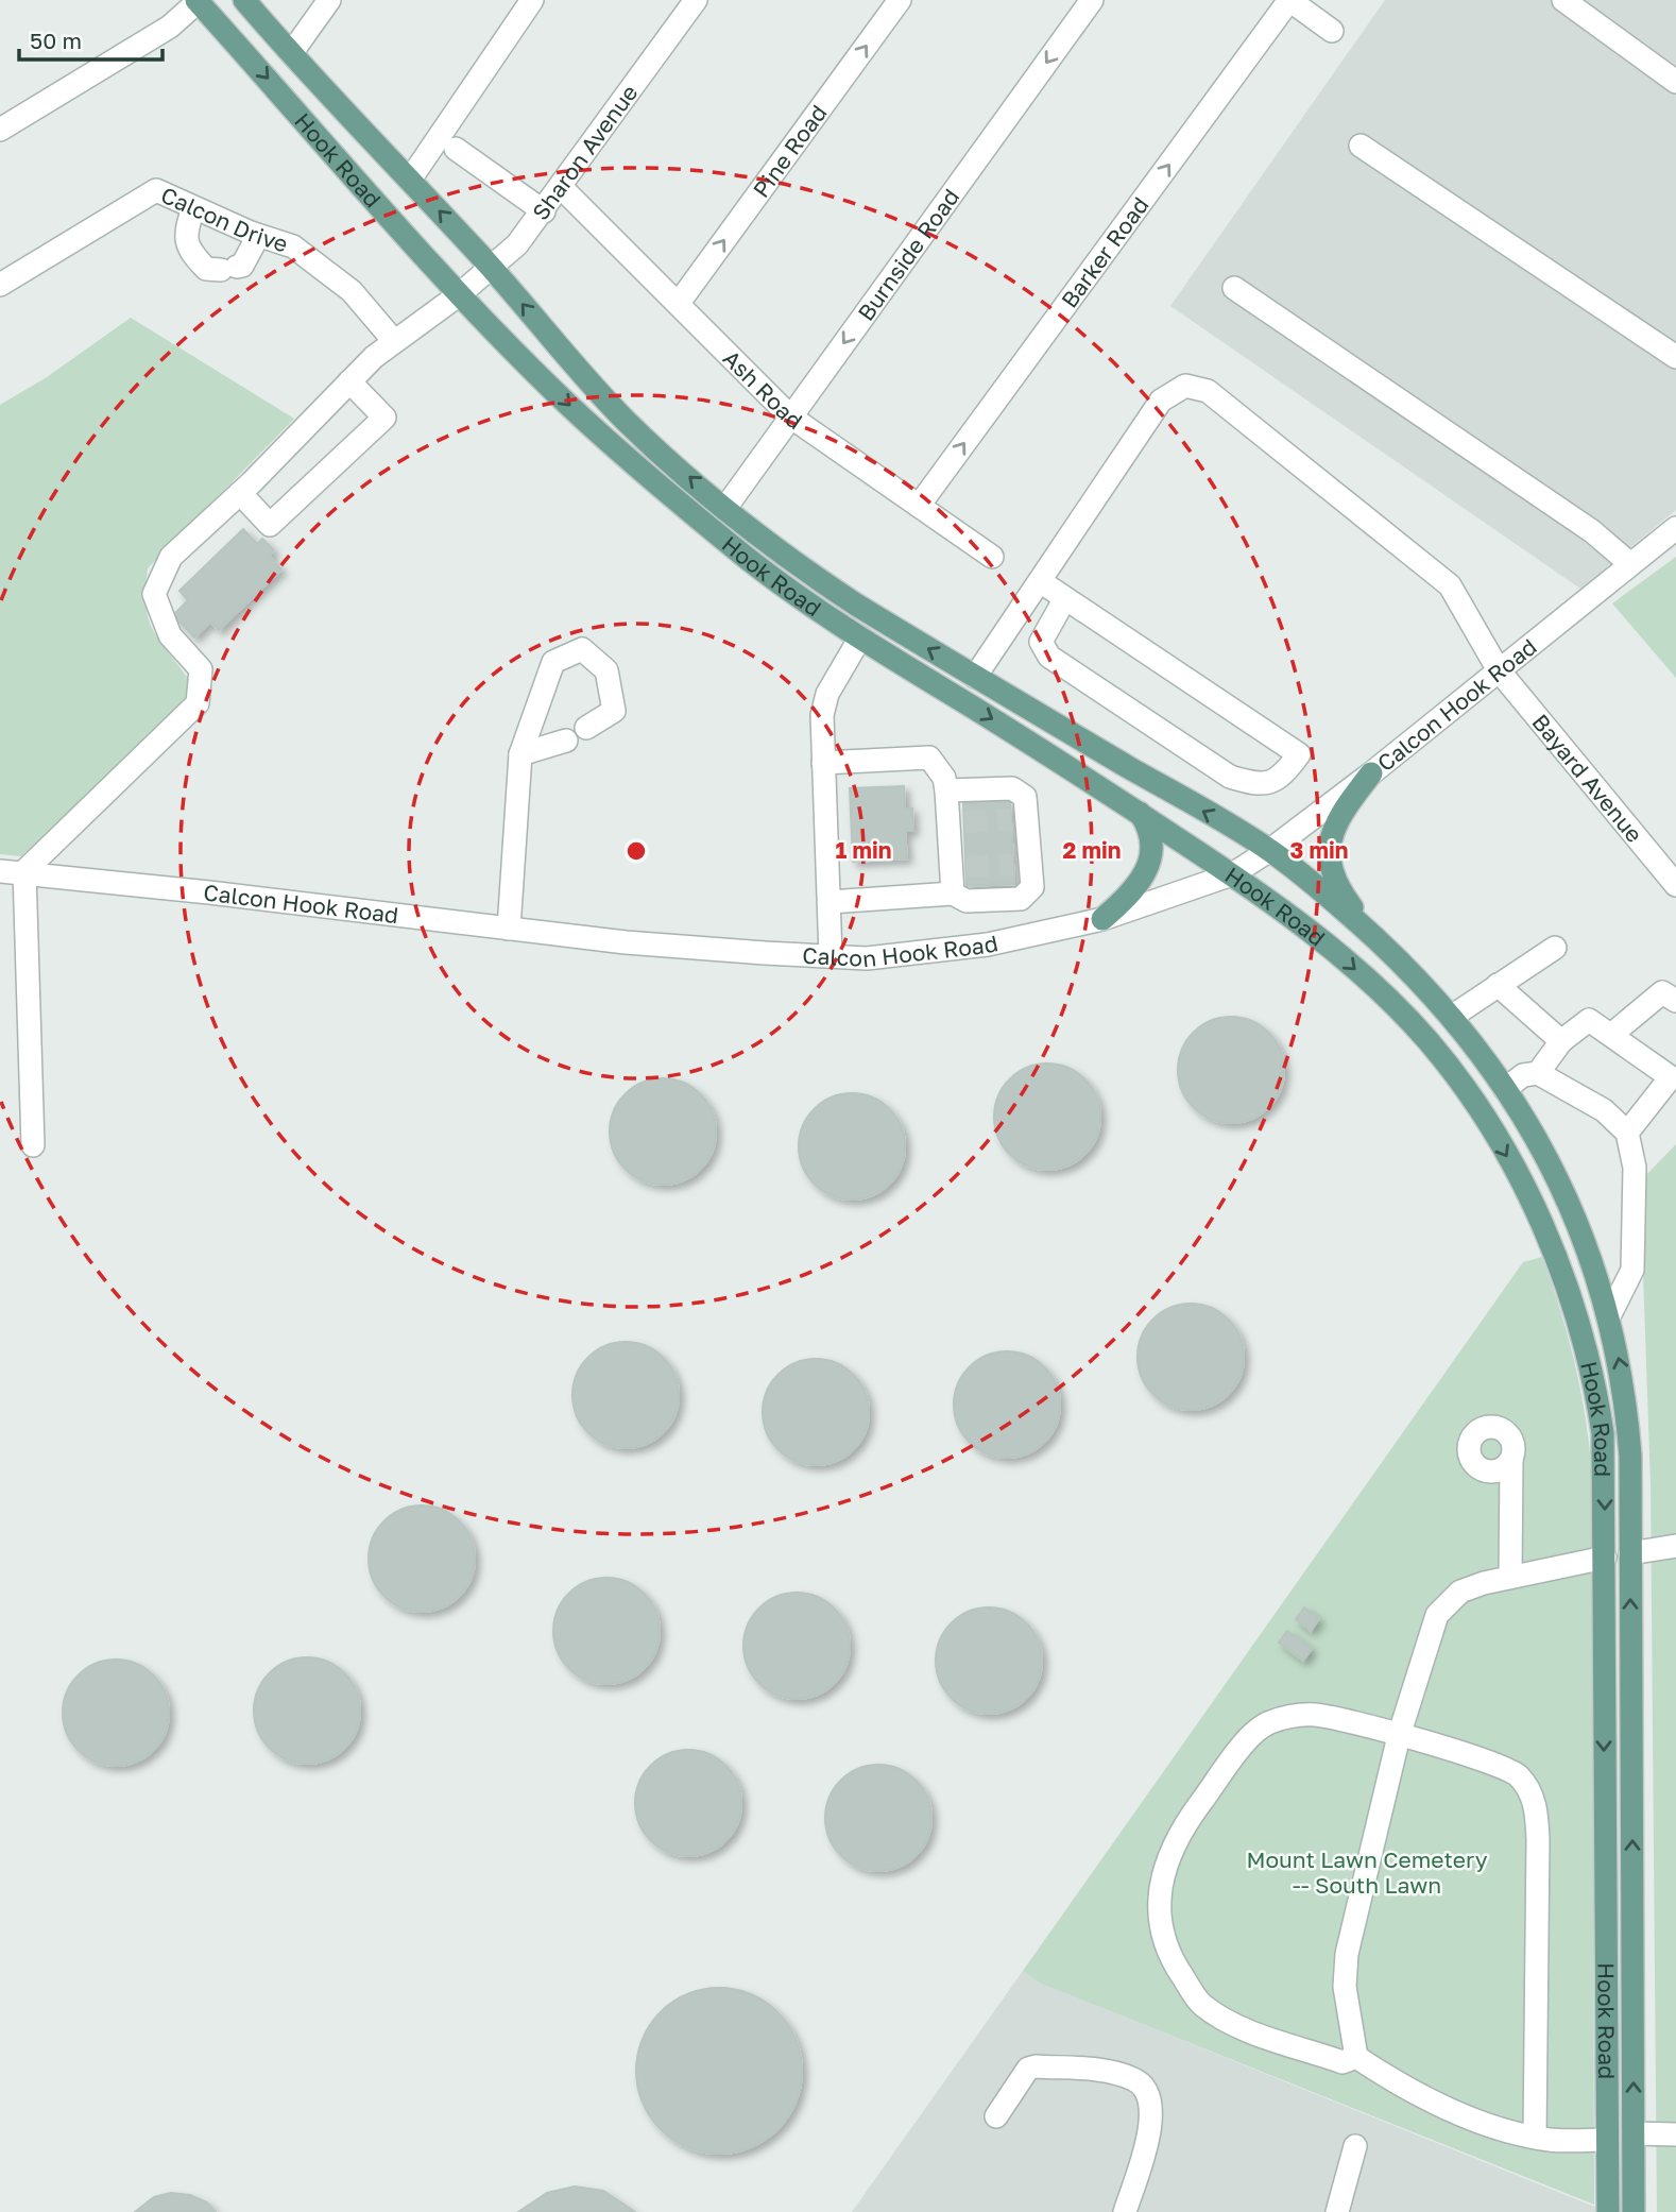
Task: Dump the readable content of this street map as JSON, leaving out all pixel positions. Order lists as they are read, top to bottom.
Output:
{
  "streets": {
    "main road": ["Hook Road"],
    "street": [
      "Pine Road",
      "Sharon Avenue",
      "Calcon Drive",
      "Barker Road",
      "Burnside Road",
      "Ash Road",
      "Calcon Hook Road",
      "Bayard Avenue"
    ]
  },
  "crossings": [
    ["Pine Road", "Ash Road"],
    ["Sharon Avenue", "Hook Road"],
    ["Sharon Avenue", "Calcon Drive"],
    ["Sharon Avenue", "Ash Road"],
    ["Sharon Avenue", "Calcon Hook Road"],
    ["Hook Road", "Burnside Road"],
    ["Hook Road", "Calcon Hook Road"],
    ["Hook Road", "Bayard Avenue"],
    ["Barker Road", "Ash Road"],
    ["Burnside Road", "Ash Road"],
    ["Calcon Hook Road", "Bayard Avenue"]
  ],
  "one_way": ["Pine Road", "Barker Road", "Burnside Road"],
  "parks": ["Mount Lawn Cemetery -- South Lawn"],
  "scale_bar": "50 m",
  "rings": ["1 min", "2 min", "3 min"]
}
